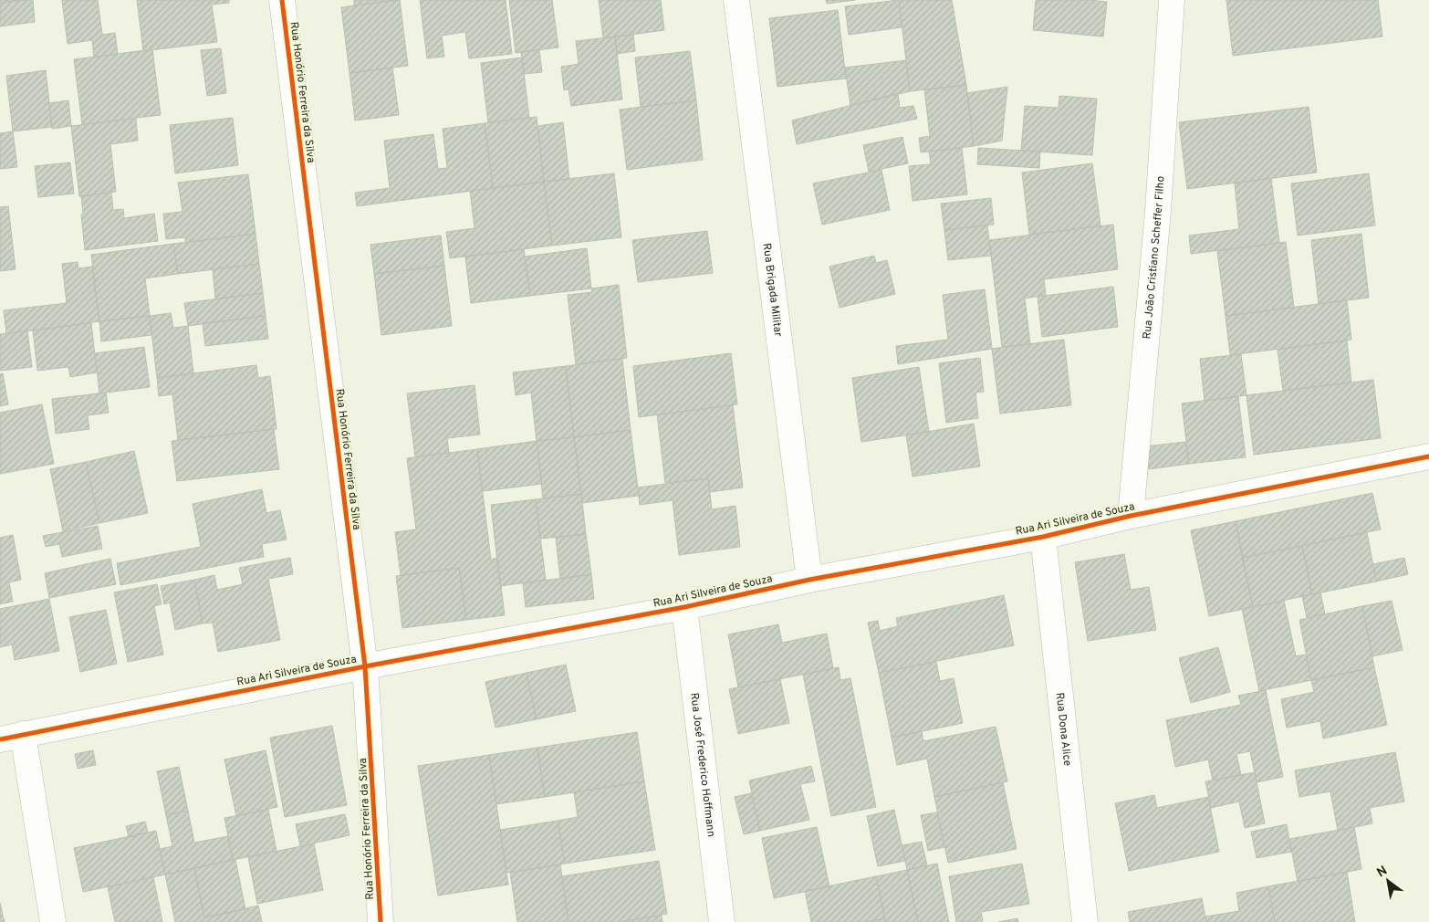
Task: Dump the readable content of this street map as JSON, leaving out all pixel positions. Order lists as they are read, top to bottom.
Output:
{
  "streets": {
    "street": [
      "Rua Honório Ferreira da Silva",
      "Rua João Cristiano Scheffer Filho",
      "Rua Brigada Militar",
      "Rua Ari Silveira de Souza",
      "Rua Dona Alice",
      "Rua José Frederico Hoffmann"
    ]
  },
  "crossings": [
    ["Rua Honório Ferreira da Silva", "Rua Ari Silveira de Souza"],
    ["Rua João Cristiano Scheffer Filho", "Rua Ari Silveira de Souza"],
    ["Rua Brigada Militar", "Rua Ari Silveira de Souza"],
    ["Rua Ari Silveira de Souza", "Rua Dona Alice"],
    ["Rua Ari Silveira de Souza", "Rua José Frederico Hoffmann"]
  ],
  "north": "top left"
}
